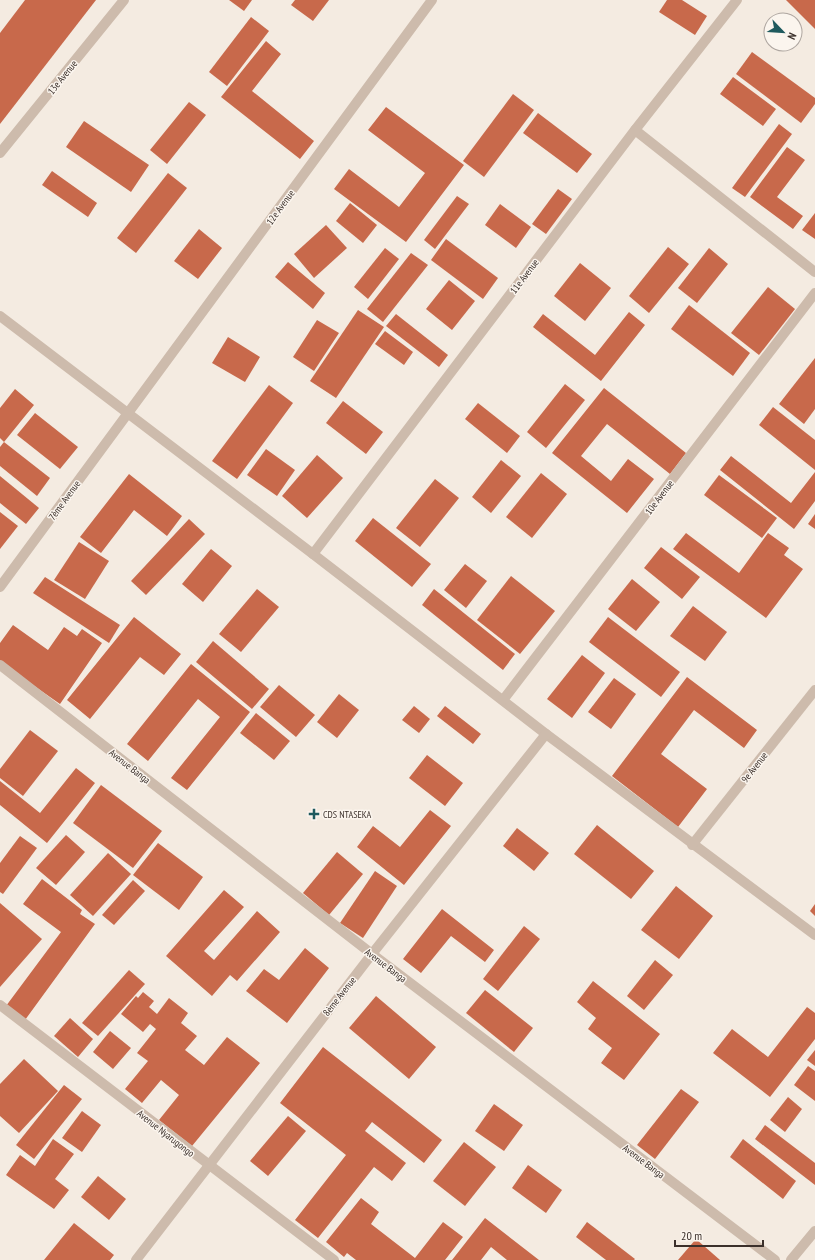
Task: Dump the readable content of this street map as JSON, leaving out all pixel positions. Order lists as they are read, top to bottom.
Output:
{
  "streets": {
    "street": [
      "13e Avenue",
      "12e Avenue",
      "11e Avenue",
      "10e Avenue",
      "7ème Avenue",
      "Avenue Banga",
      "9e Avenue",
      "8ème Avenue",
      "Avenue Nyarugongo"
    ]
  },
  "crossings": [
    ["12e Avenue", "7ème Avenue"],
    ["Avenue Banga", "8ème Avenue"],
    ["8ème Avenue", "Avenue Nyarugongo"]
  ],
  "places": {
    "health": ["CDS NTASEKA"]
  },
  "scale_bar": "20 m",
  "north": "bottom right"
}
